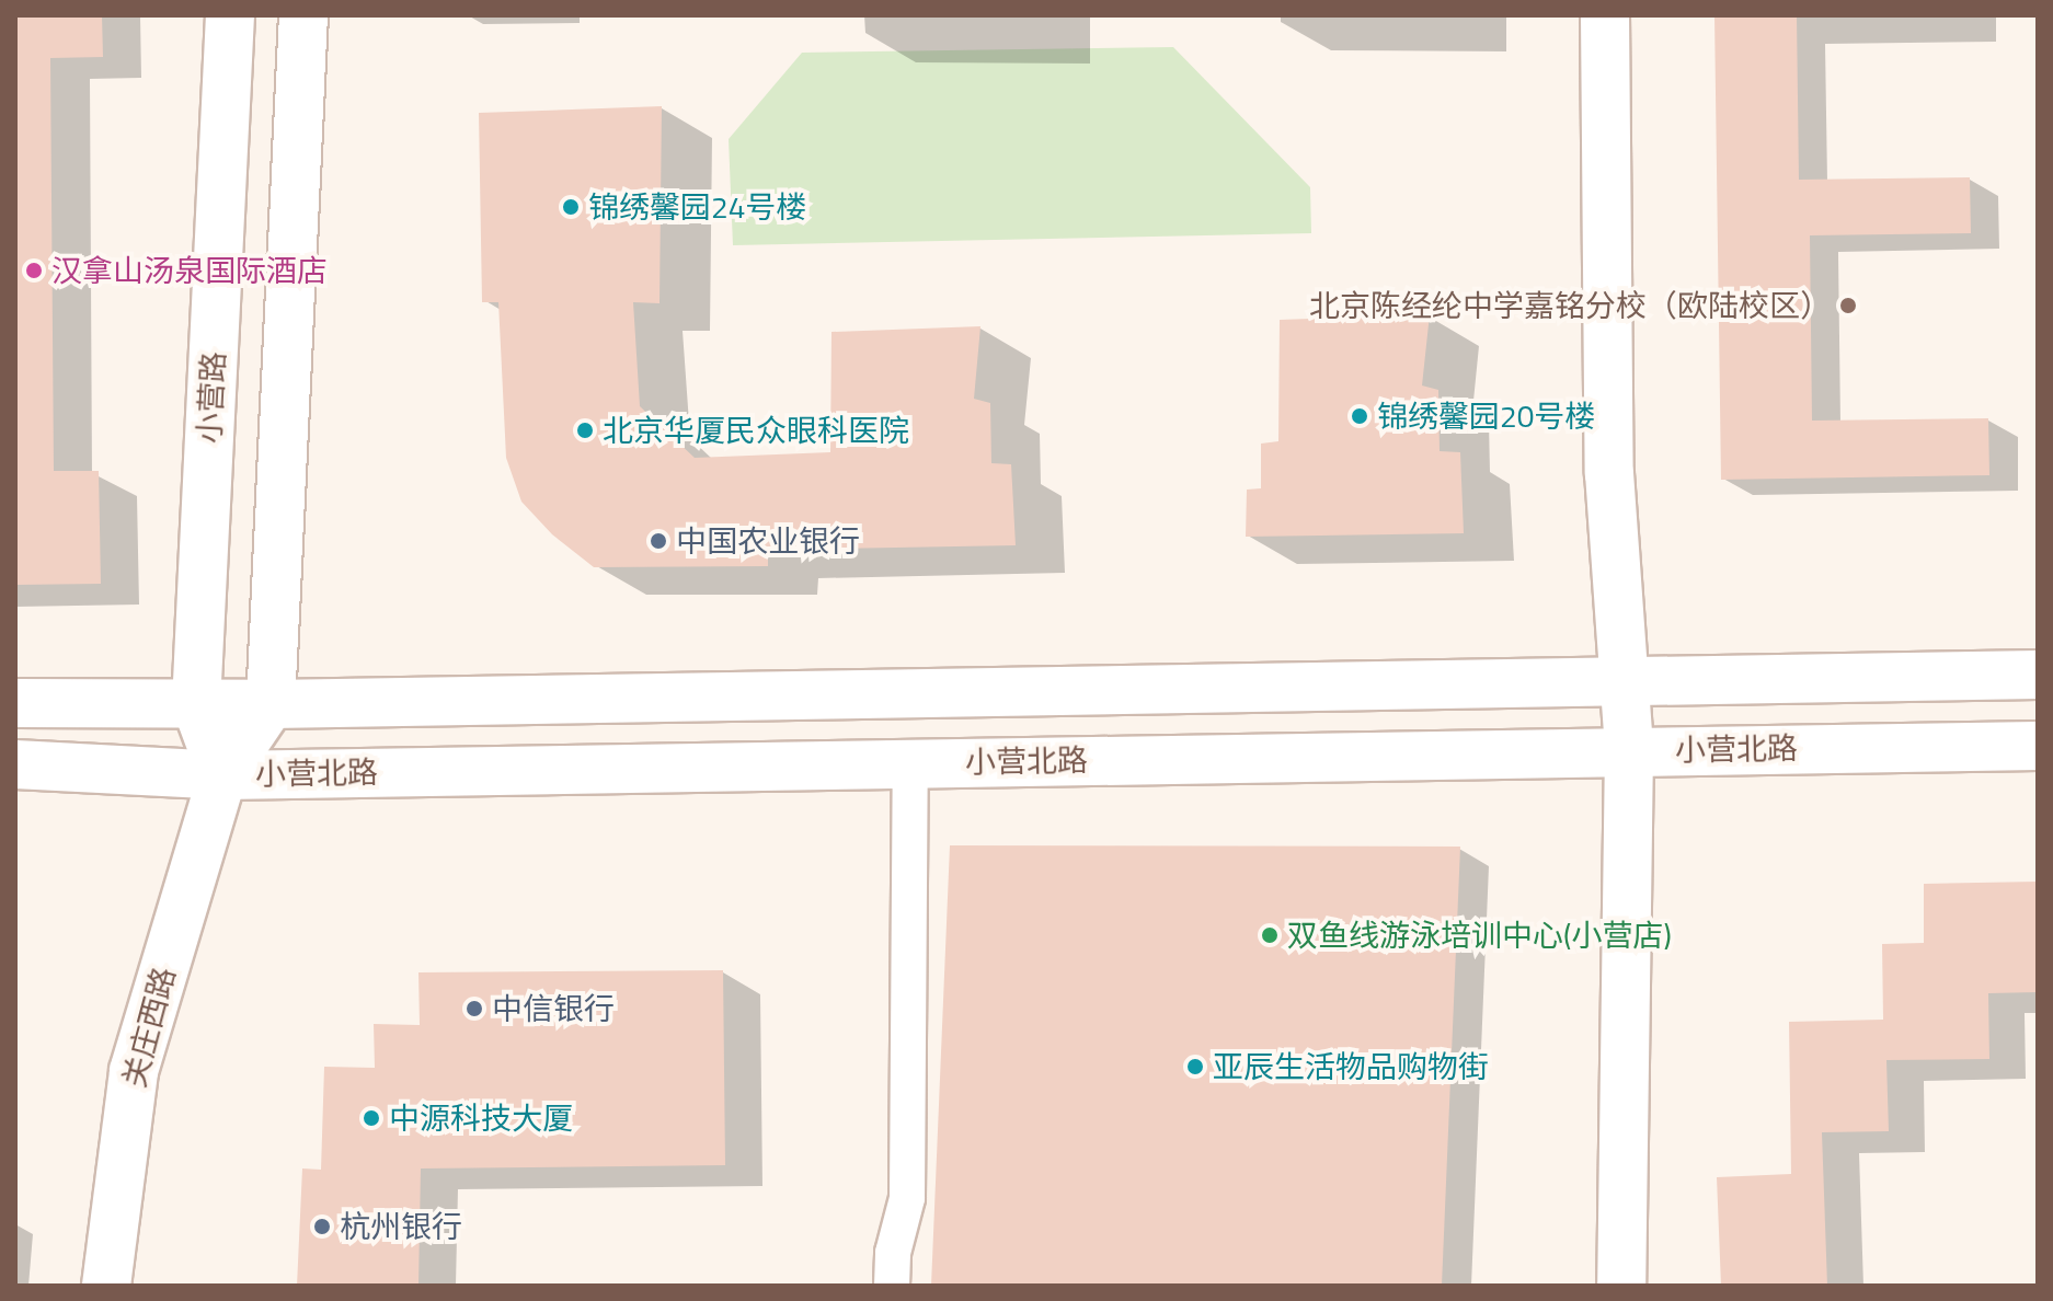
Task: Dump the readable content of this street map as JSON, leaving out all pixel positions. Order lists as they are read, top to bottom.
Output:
{
  "streets": {
    "street": ["小营路", "小营北路", "关庄西路"]
  },
  "crossings": [
    ["小营路", "小营北路"],
    ["小营路", "关庄西路"],
    ["小营北路", "关庄西路"]
  ],
  "places": [
    "锦绣馨园24号楼",
    "汉拿山汤泉国际酒店",
    "北京陈经纶中学嘉铭分校（欧陆校区）",
    "锦绣馨园20号楼",
    "北京华厦民众眼科医院",
    "中国农业银行",
    "双鱼线游泳培训中心(小营店)",
    "中信银行",
    "亚辰生活物品购物街",
    "中源科技大厦",
    "杭州银行"
  ]
}
